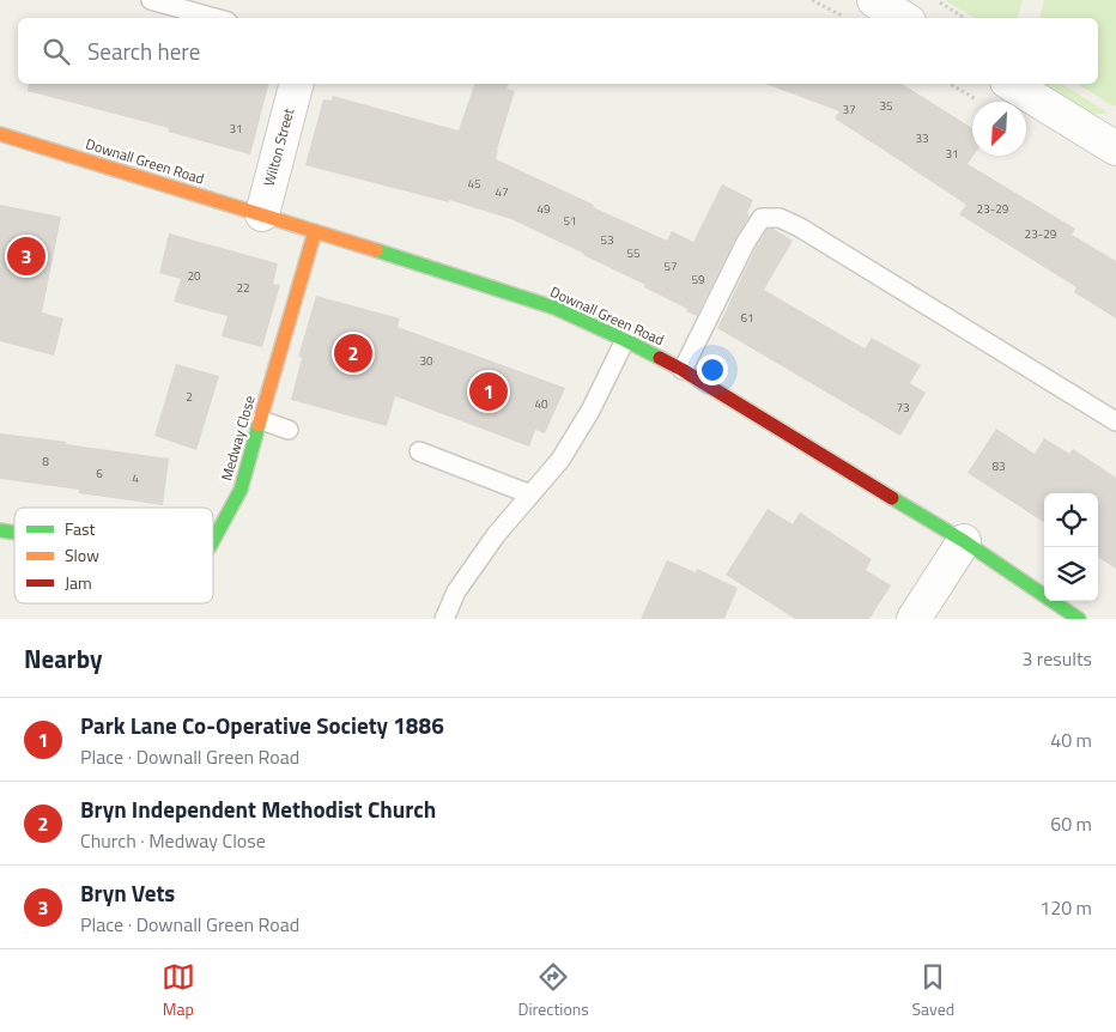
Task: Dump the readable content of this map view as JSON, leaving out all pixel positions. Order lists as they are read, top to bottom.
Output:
{
  "streets": {
    "main road": ["Downall Green Road", "Medway Close"],
    "street": ["Wilton Street"]
  },
  "crossings": [
    ["Wilton Street", "Downall Green Road"],
    ["Downall Green Road", "Medway Close"]
  ],
  "house_numbers": [
    "35",
    "37",
    "31",
    "33",
    "31",
    "45",
    "47",
    "49",
    "23-29",
    "51",
    "23-29",
    "53",
    "55",
    "57",
    "20",
    "59",
    "22",
    "61",
    "30",
    "2",
    "40",
    "73",
    "8",
    "83",
    "6",
    "4"
  ],
  "legend": ["Fast", "Slow", "Jam"],
  "north": "bottom left",
  "page": {
    "search": "Search here",
    "pins": ["3", "2", "1"],
    "heading": ["Nearby", "3 results"],
    "list": [
      {
        "mark": "1",
        "name": "Park Lane Co-Operative Society 1886",
        "note": "Place · Downall Green Road",
        "value": "40 m"
      },
      {
        "mark": "2",
        "name": "Bryn Independent Methodist Church",
        "note": "Church · Medway Close",
        "value": "60 m"
      },
      {
        "mark": "3",
        "name": "Bryn Vets",
        "note": "Place · Downall Green Road",
        "value": "120 m"
      }
    ],
    "nav": ["Map", "Directions", "Saved"]
  }
}
